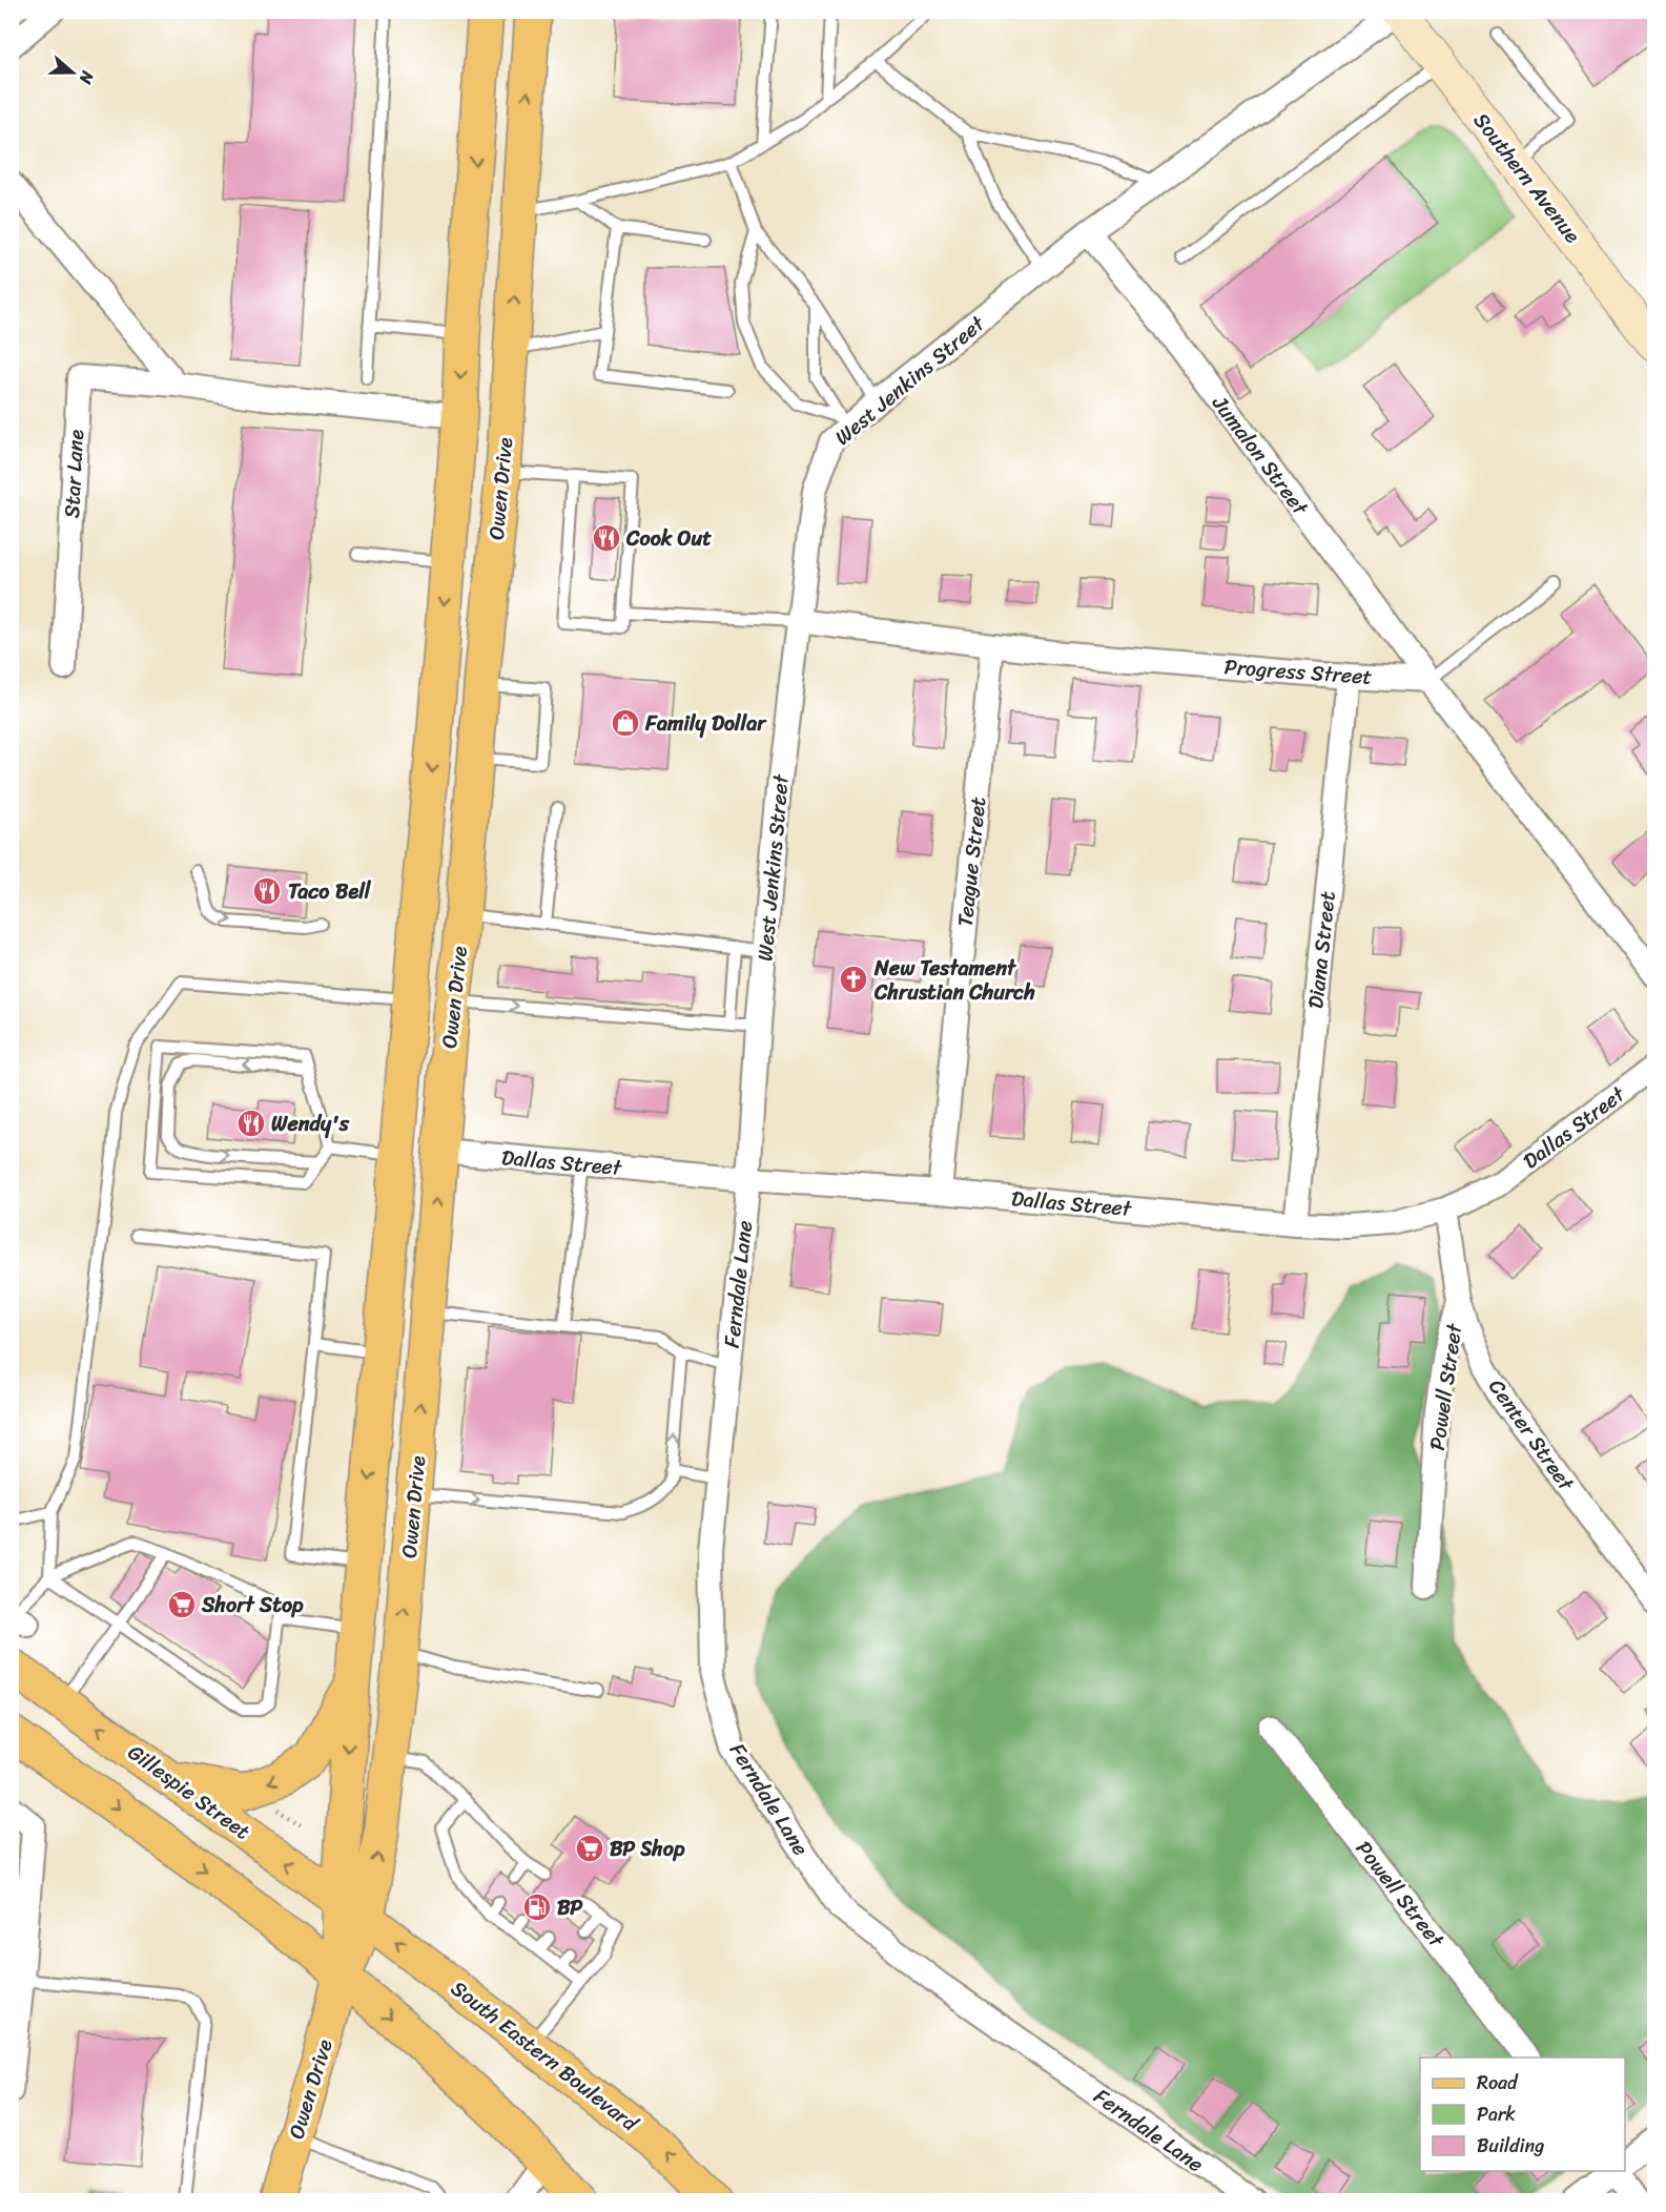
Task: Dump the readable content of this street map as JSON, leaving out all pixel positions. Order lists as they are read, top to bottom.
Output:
{
  "streets": {
    "main road": [
      "Southern Avenue",
      "Owen Drive",
      "Gillespie Street",
      "South Eastern Boulevard"
    ],
    "street": [
      "West Jenkins Street",
      "Jumalon Street",
      "Star Lane",
      "Progress Street",
      "Teague Street",
      "Diana Street",
      "Dallas Street",
      "Ferndale Lane",
      "Powell Street",
      "Center Street"
    ]
  },
  "crossings": [
    ["Southern Avenue", "West Jenkins Street"],
    ["West Jenkins Street", "Jumalon Street"],
    ["West Jenkins Street", "Progress Street"],
    ["West Jenkins Street", "Dallas Street"],
    ["West Jenkins Street", "Ferndale Lane"],
    ["Jumalon Street", "Progress Street"],
    ["Star Lane", "Owen Drive"],
    ["Owen Drive", "Dallas Street"],
    ["Owen Drive", "Gillespie Street"],
    ["Owen Drive", "South Eastern Boulevard"],
    ["Progress Street", "Teague Street"],
    ["Progress Street", "Diana Street"],
    ["Teague Street", "Dallas Street"],
    ["Diana Street", "Dallas Street"],
    ["Dallas Street", "Ferndale Lane"],
    ["Dallas Street", "Center Street"],
    ["Powell Street", "Center Street"],
    ["Gillespie Street", "South Eastern Boulevard"]
  ],
  "places": {
    "restaurant": ["Cook Out", "Taco Bell", "Wendy's"],
    "shop": ["Family Dollar"],
    "church": ["New Testament Chrustian Church"],
    "supermarket": ["Short Stop", "BP Shop"],
    "fuel station": ["BP"]
  },
  "legend": ["Road", "Park", "Building"],
  "north": "right"
}
